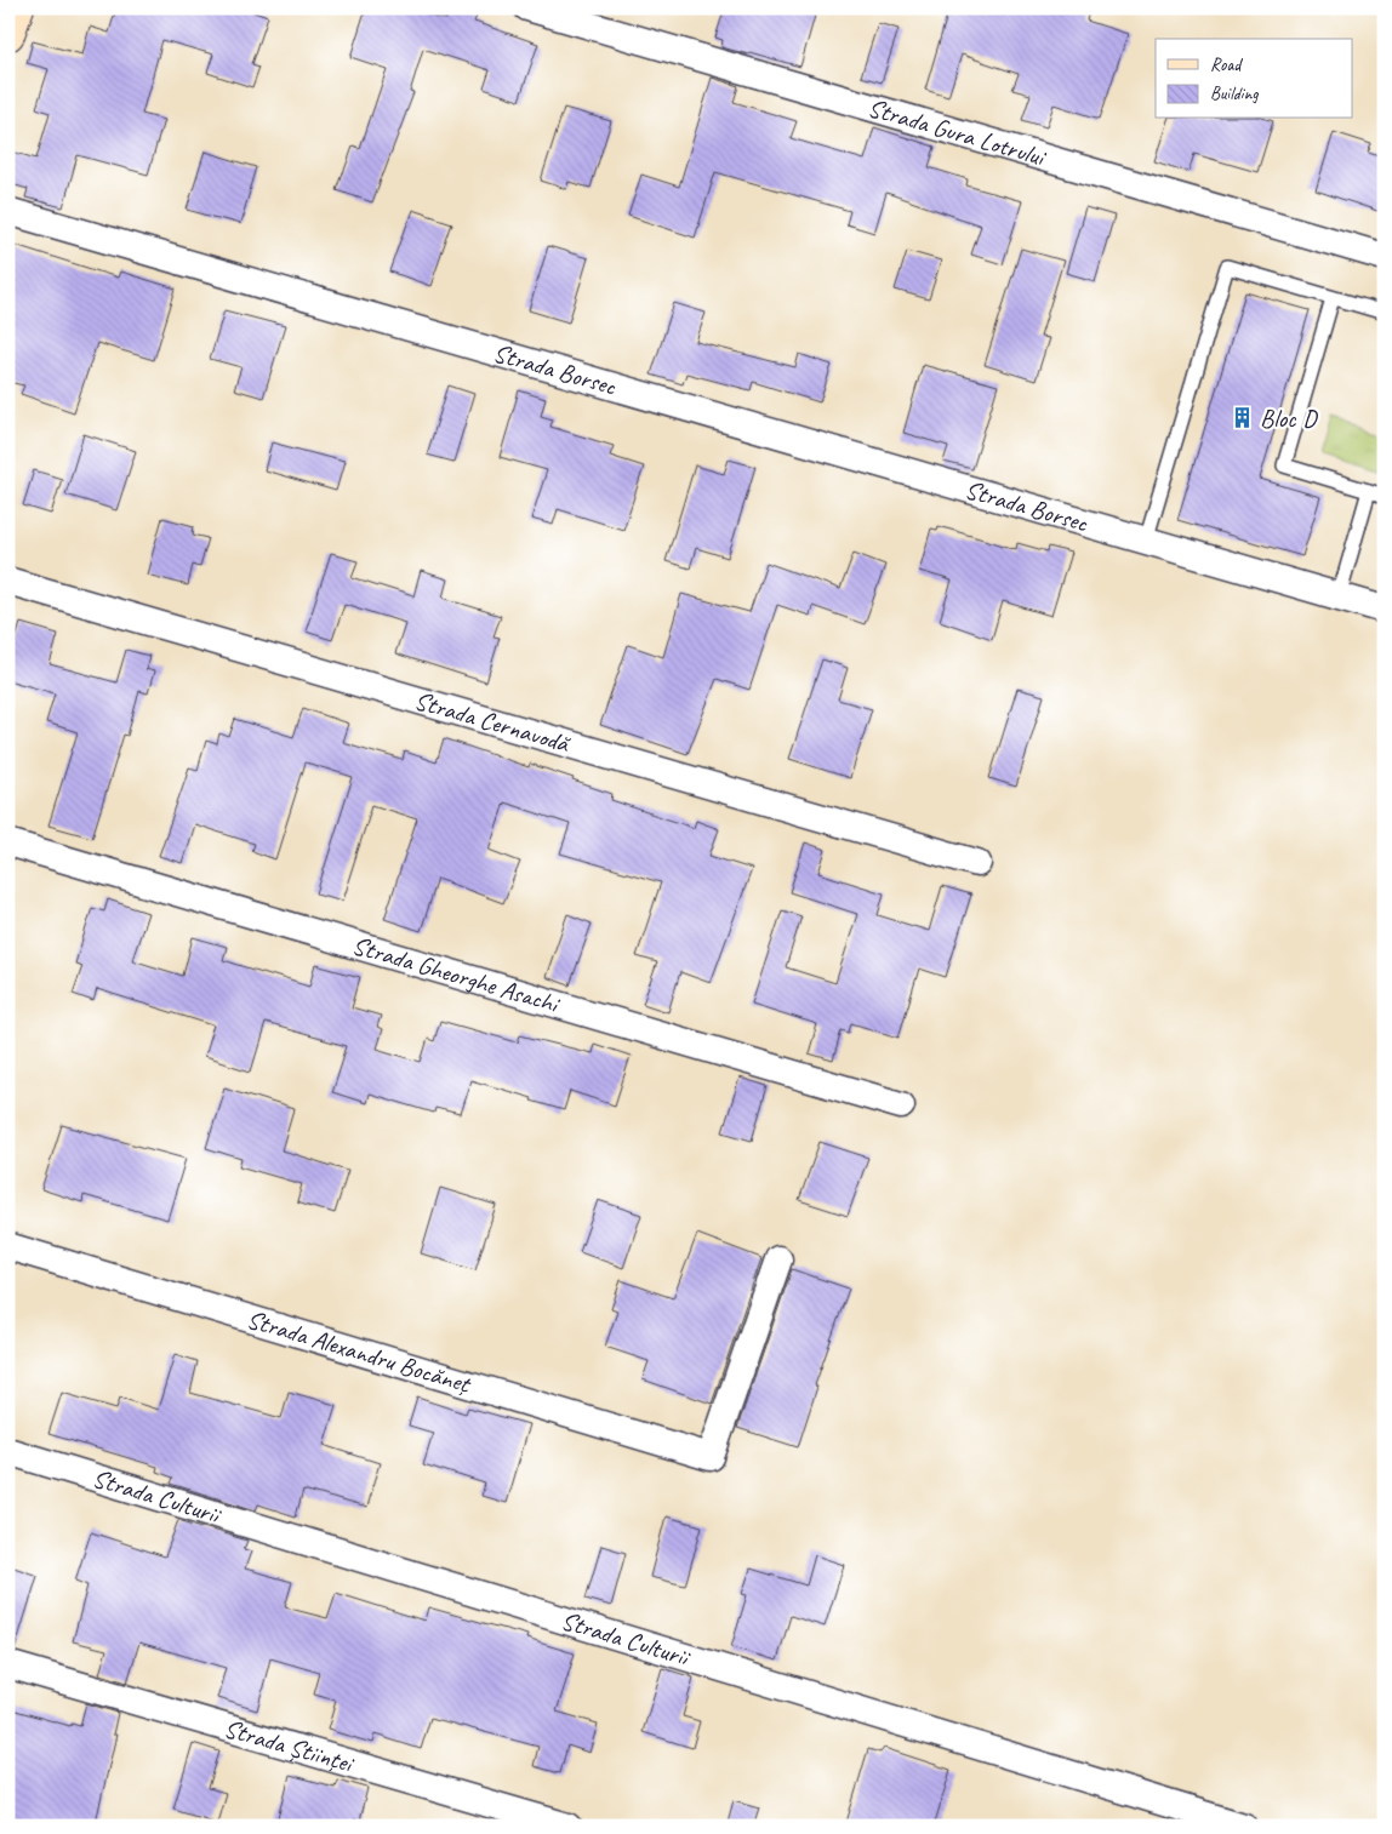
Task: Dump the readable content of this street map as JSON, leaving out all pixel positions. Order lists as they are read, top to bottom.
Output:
{
  "streets": {
    "street": [
      "Strada Gura Lotrului",
      "Strada Borsec",
      "Strada Cernavodă",
      "Strada Gheorghe Asachi",
      "Strada Alexandru Bocăneț",
      "Strada Culturii",
      "Strada Științei"
    ]
  },
  "places": {
    "building": ["Bloc D"]
  },
  "legend": ["Road", "Building"]
}
